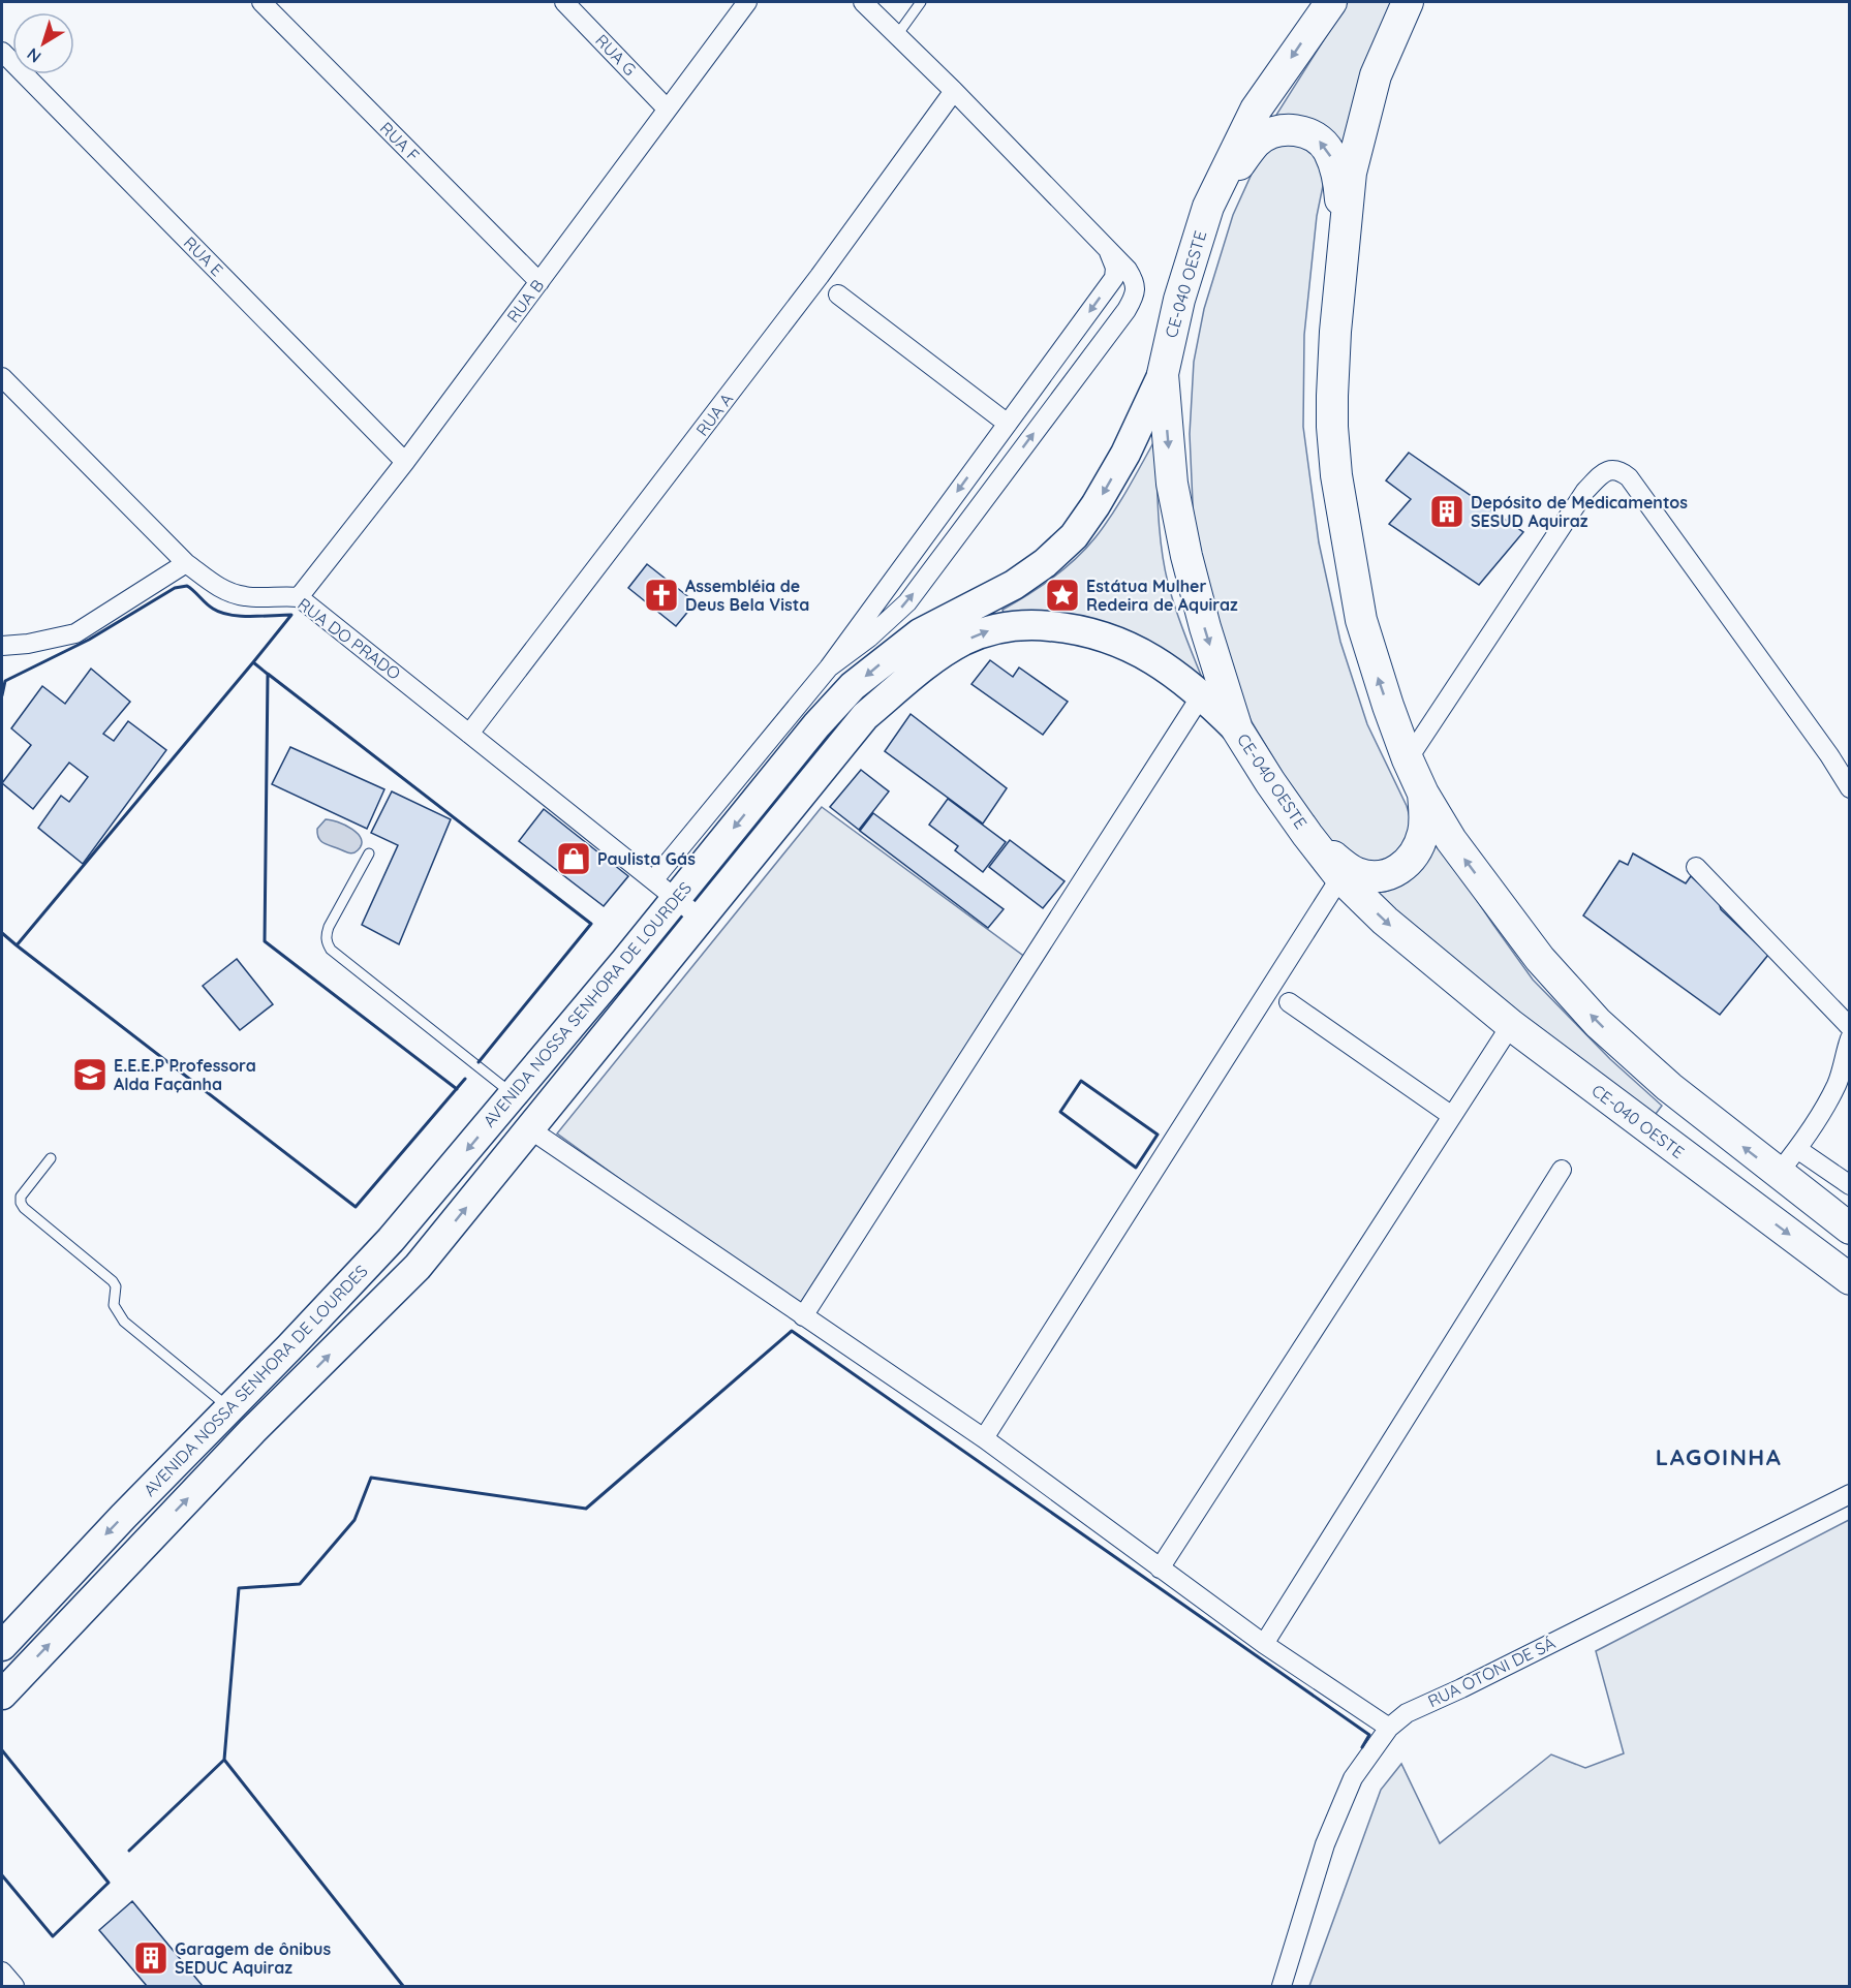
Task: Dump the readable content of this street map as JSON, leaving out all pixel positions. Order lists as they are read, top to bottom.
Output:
{
  "streets": {
    "highway": ["CE-040 OESTE"],
    "main road": ["AVENIDA NOSSA SENHORA DE LOURDES"],
    "street": [
      "RUA G",
      "RUA F",
      "RUA E",
      "RUA B",
      "RUA A",
      "RUA DO PRADO",
      "RUA OTONI DE SÁ"
    ]
  },
  "crossings": [
    ["RUA G", "RUA B"],
    ["RUA F", "RUA B"],
    ["RUA E", "RUA B"],
    ["CE-040 OESTE", "AVENIDA NOSSA SENHORA DE LOURDES"],
    ["RUA B", "RUA DO PRADO"],
    ["RUA A", "RUA DO PRADO"],
    ["RUA DO PRADO", "AVENIDA NOSSA SENHORA DE LOURDES"]
  ],
  "districts": ["LAGOINHA"],
  "places": {
    "building": ["Depósito de Medicamentos SESUD Aquiraz", "Garagem de ônibus SEDUC Aquiraz"],
    "church": ["Assembléia de Deus Bela Vista"],
    "place": ["Estátua Mulher Redeira de Aquiraz"],
    "shop": ["Paulista Gás"],
    "school or university": ["E.E.E.P Professora Alda Façanha"]
  },
  "north": "bottom left"
}
